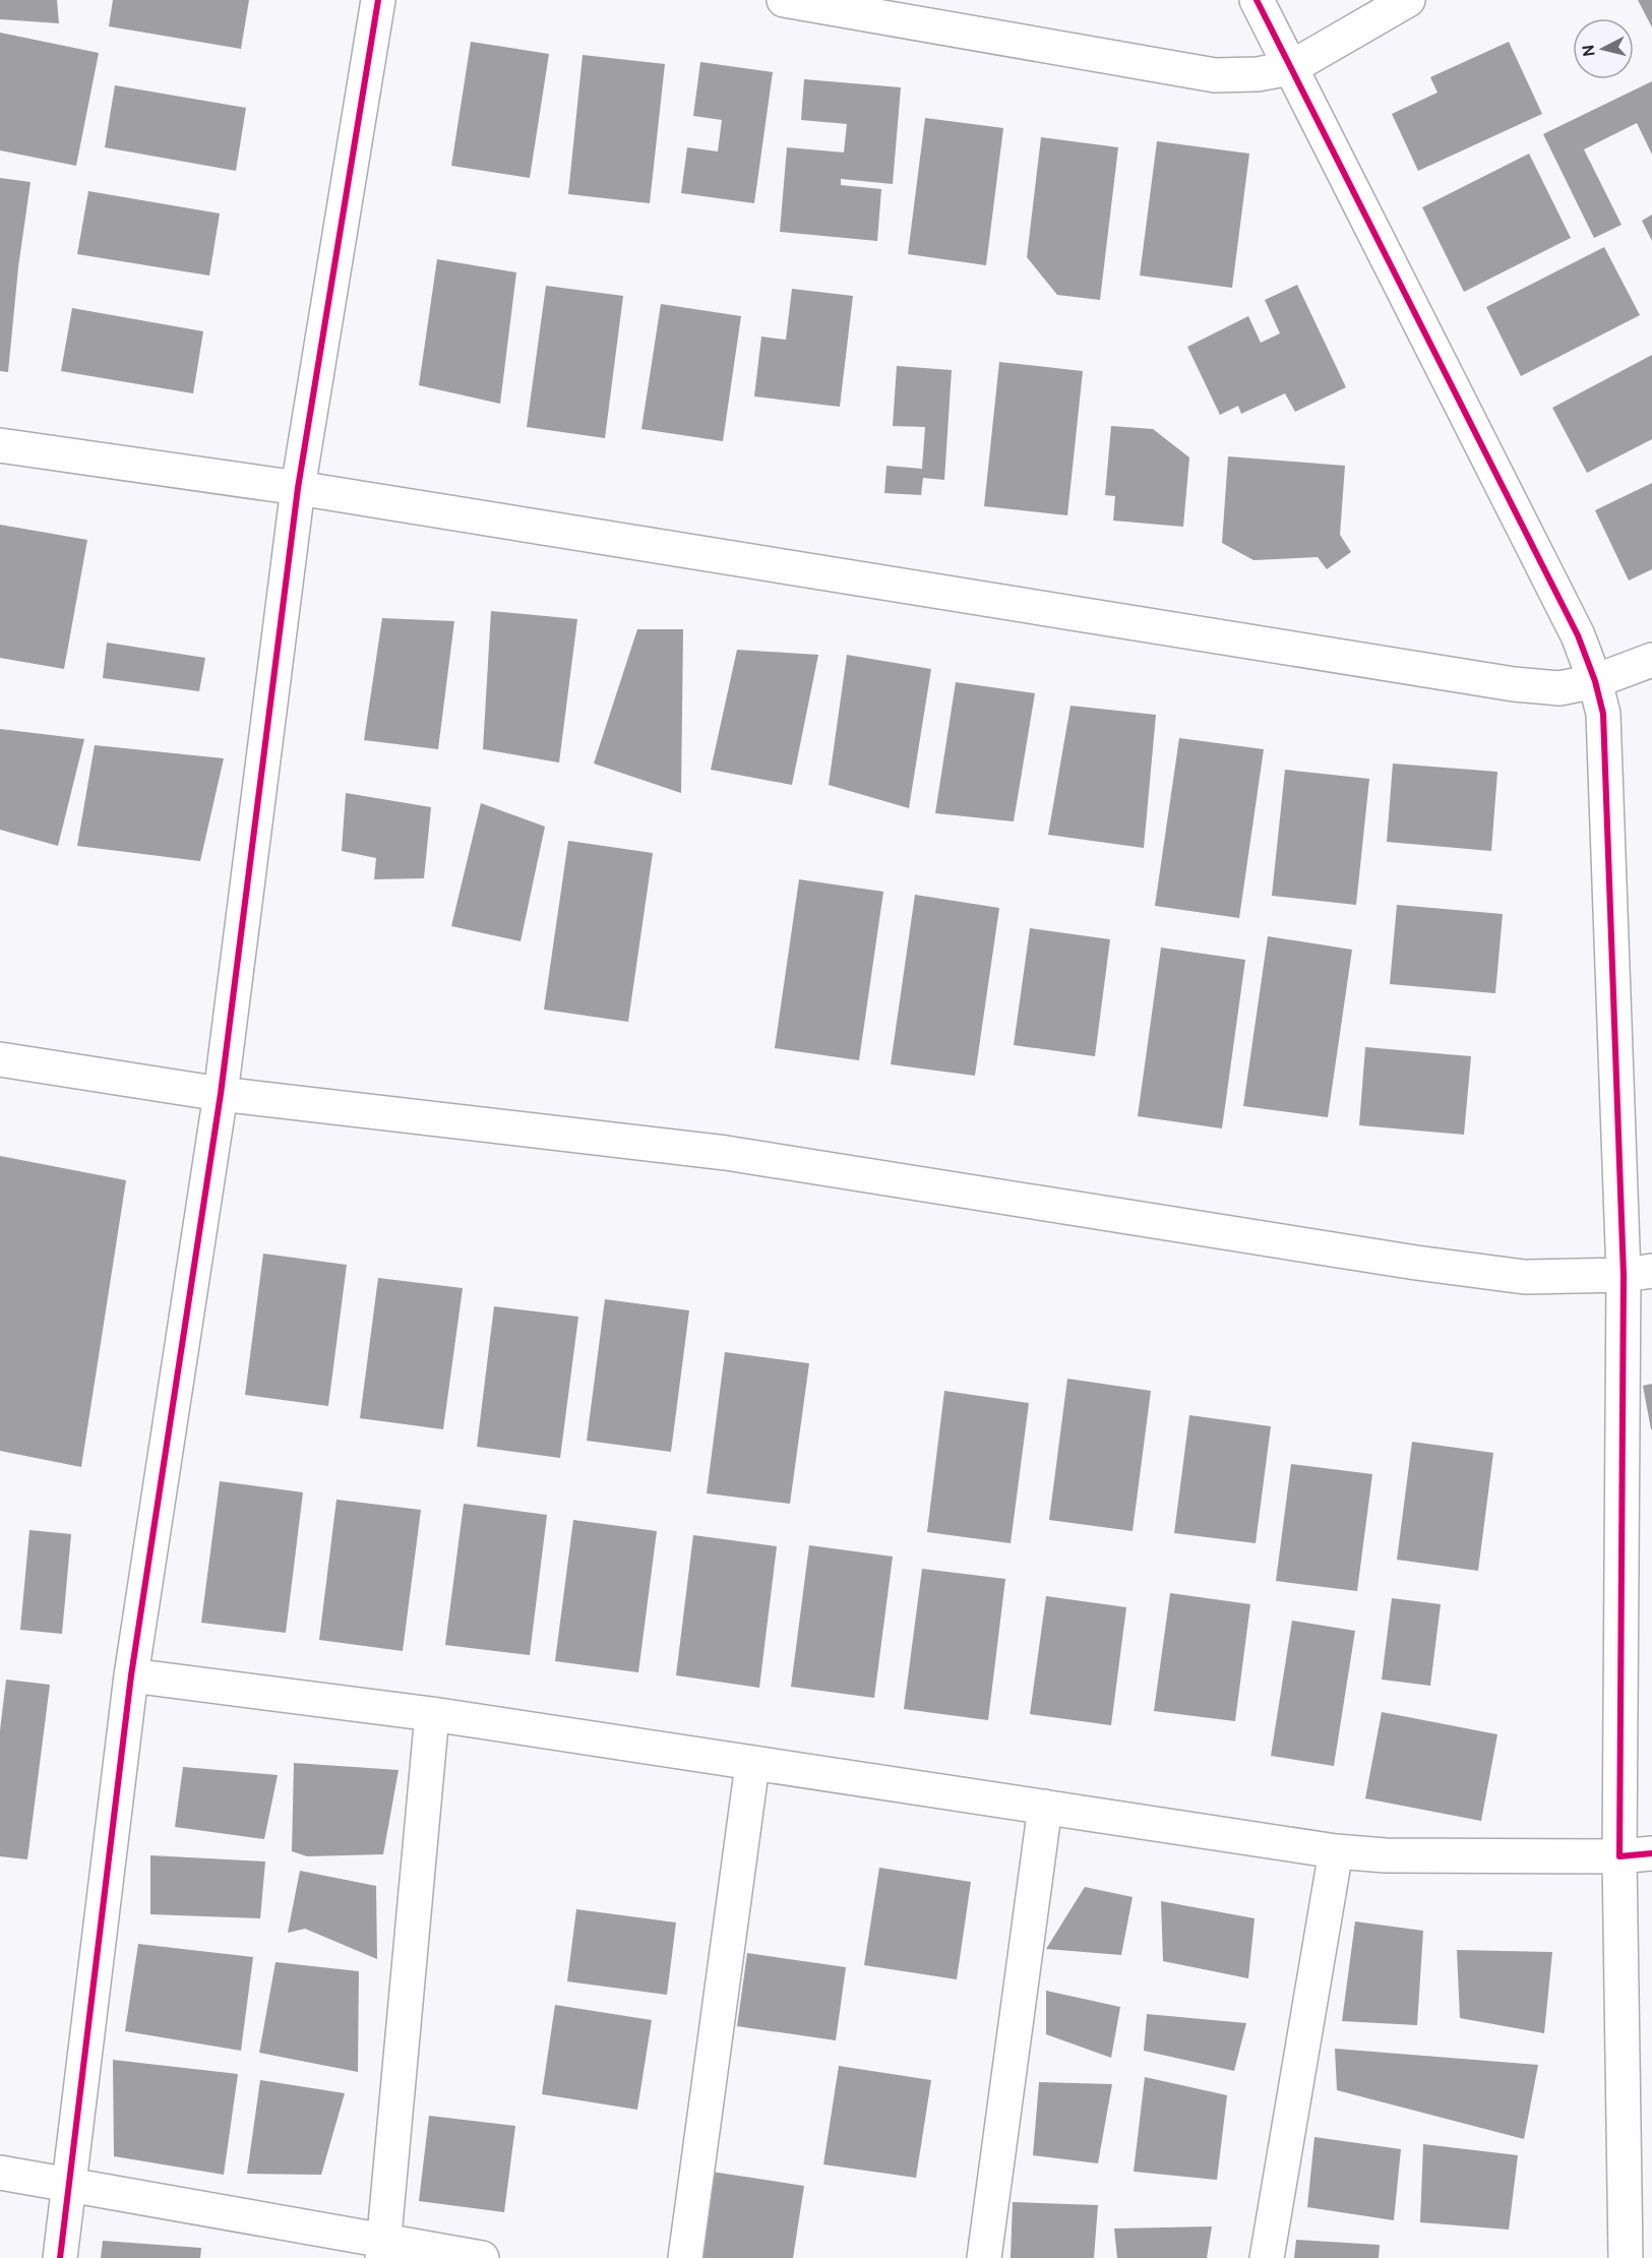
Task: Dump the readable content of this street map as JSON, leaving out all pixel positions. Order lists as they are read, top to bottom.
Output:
{
  "north": "left"
}
